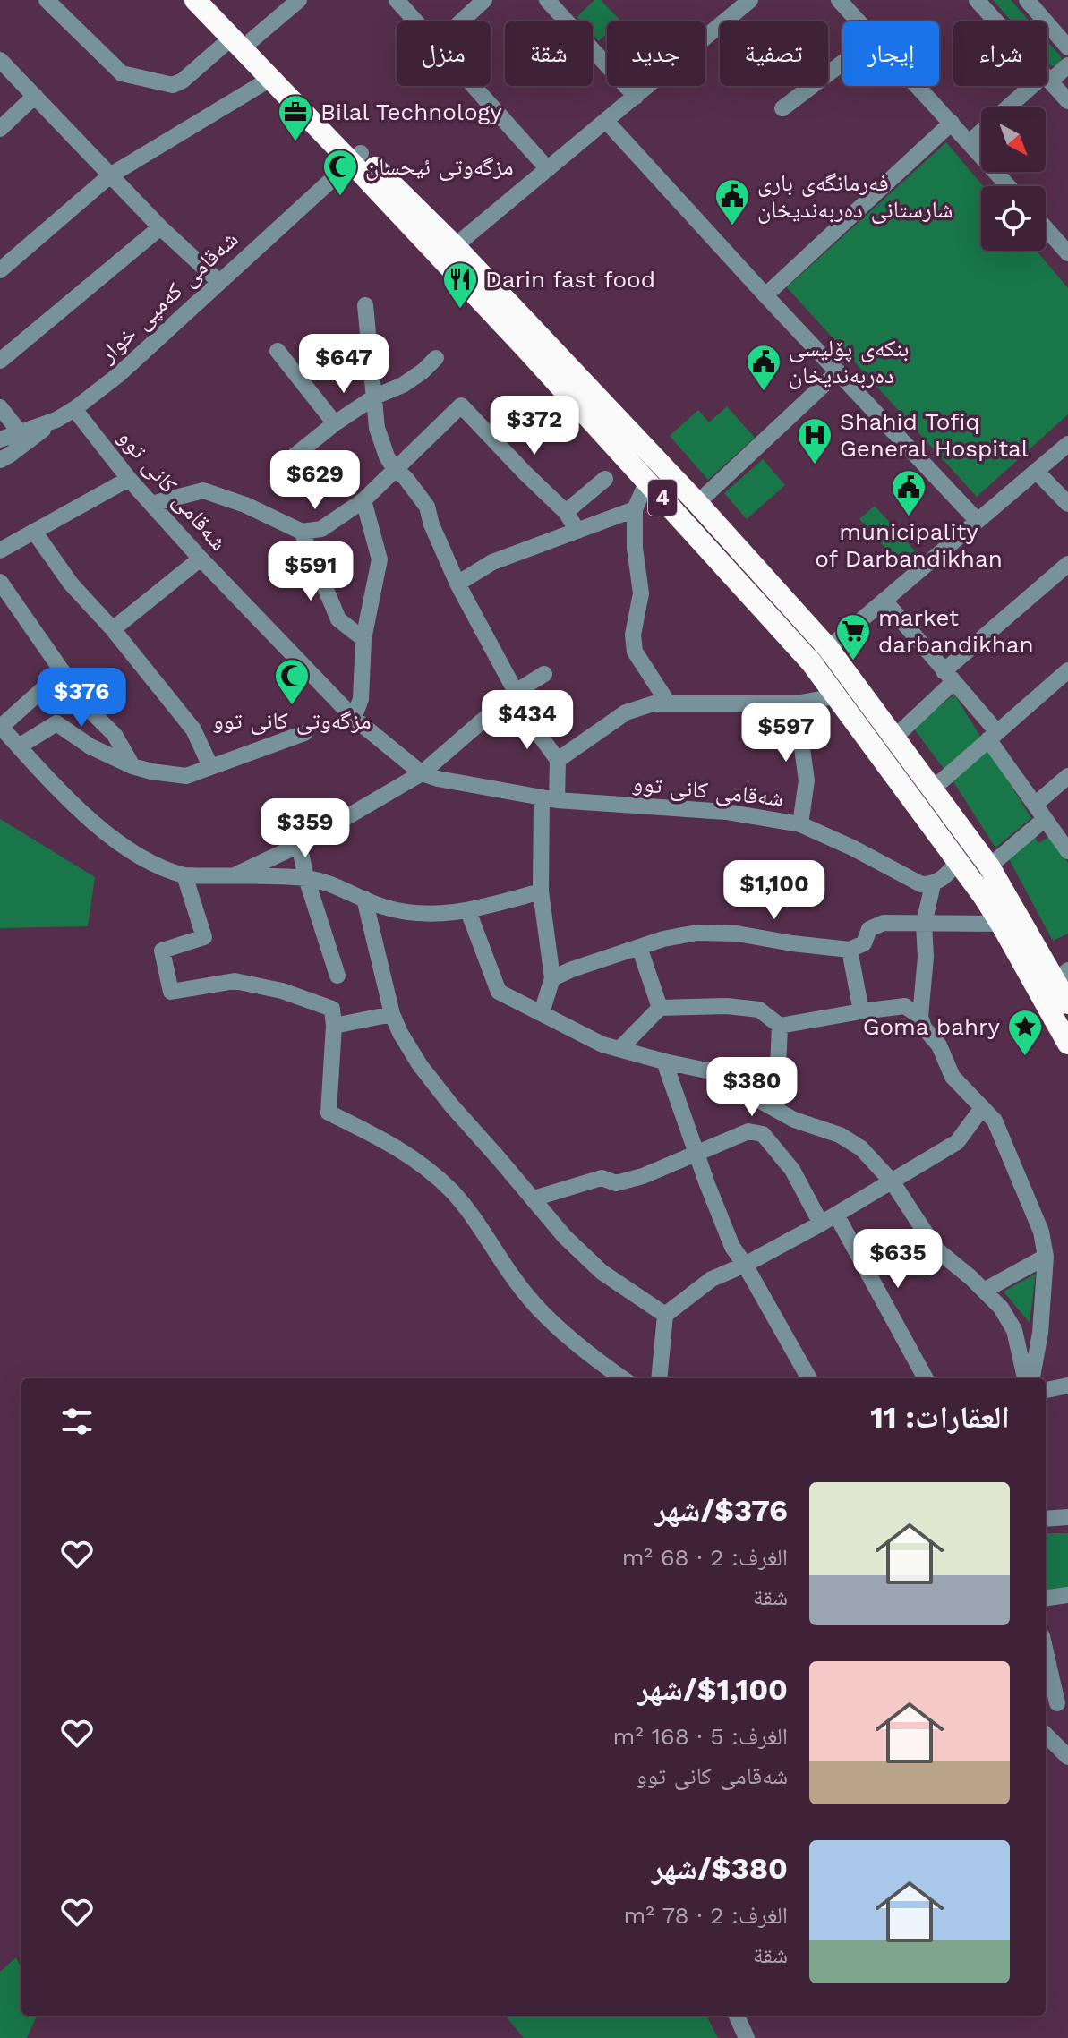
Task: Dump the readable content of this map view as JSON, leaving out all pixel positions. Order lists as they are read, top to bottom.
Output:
{
  "streets": {
    "highway": ["4"],
    "street": ["شەقامی کەمپی خوار", "شەقامی کانی توو"]
  },
  "crossings": [
    ["شەقامی کەمپی خوار", "شەقامی کانی توو"],
    ["شەقامی کەمپی خوار", "4"]
  ],
  "places": {
    "office": ["Bilal Technology"],
    "mosque": ["مزگەوتی ئیحسان", "مزگەوتی کانی توو"],
    "public building": ["فەرمانگەی باری شارستانی دەربەندیخان", "بنکەی پۆلیسی دەربەندیخان", "municipality of Darbandikhan"],
    "restaurant": ["Darin fast food"],
    "hospital": ["Shahid Tofiq General Hospital"],
    "supermarket": ["market darbandikhan"],
    "place": ["Goma bahry"]
  },
  "north": "bottom right",
  "page": {
    "chip": [
      "شراء",
      "إيجار",
      "تصفية",
      "جديد",
      "شقة",
      "منزل"
    ],
    "price": [
      "$647",
      "$372",
      "$629",
      "$591",
      "$376",
      "$434",
      "$597",
      "$359",
      "$1,100",
      "$380",
      "$635"
    ],
    "heading": "العقارات: 11",
    "list": [
      {
        "name": "$376/شهر",
        "note": "الغرف: 2 · 68 m² · شقة"
      },
      {
        "name": "$1,100/شهر",
        "note": "الغرف: 5 · 168 m² · شەقامی کانی توو"
      },
      {
        "name": "$380/شهر",
        "note": "الغرف: 2 · 78 m² · شقة"
      }
    ]
  }
}
